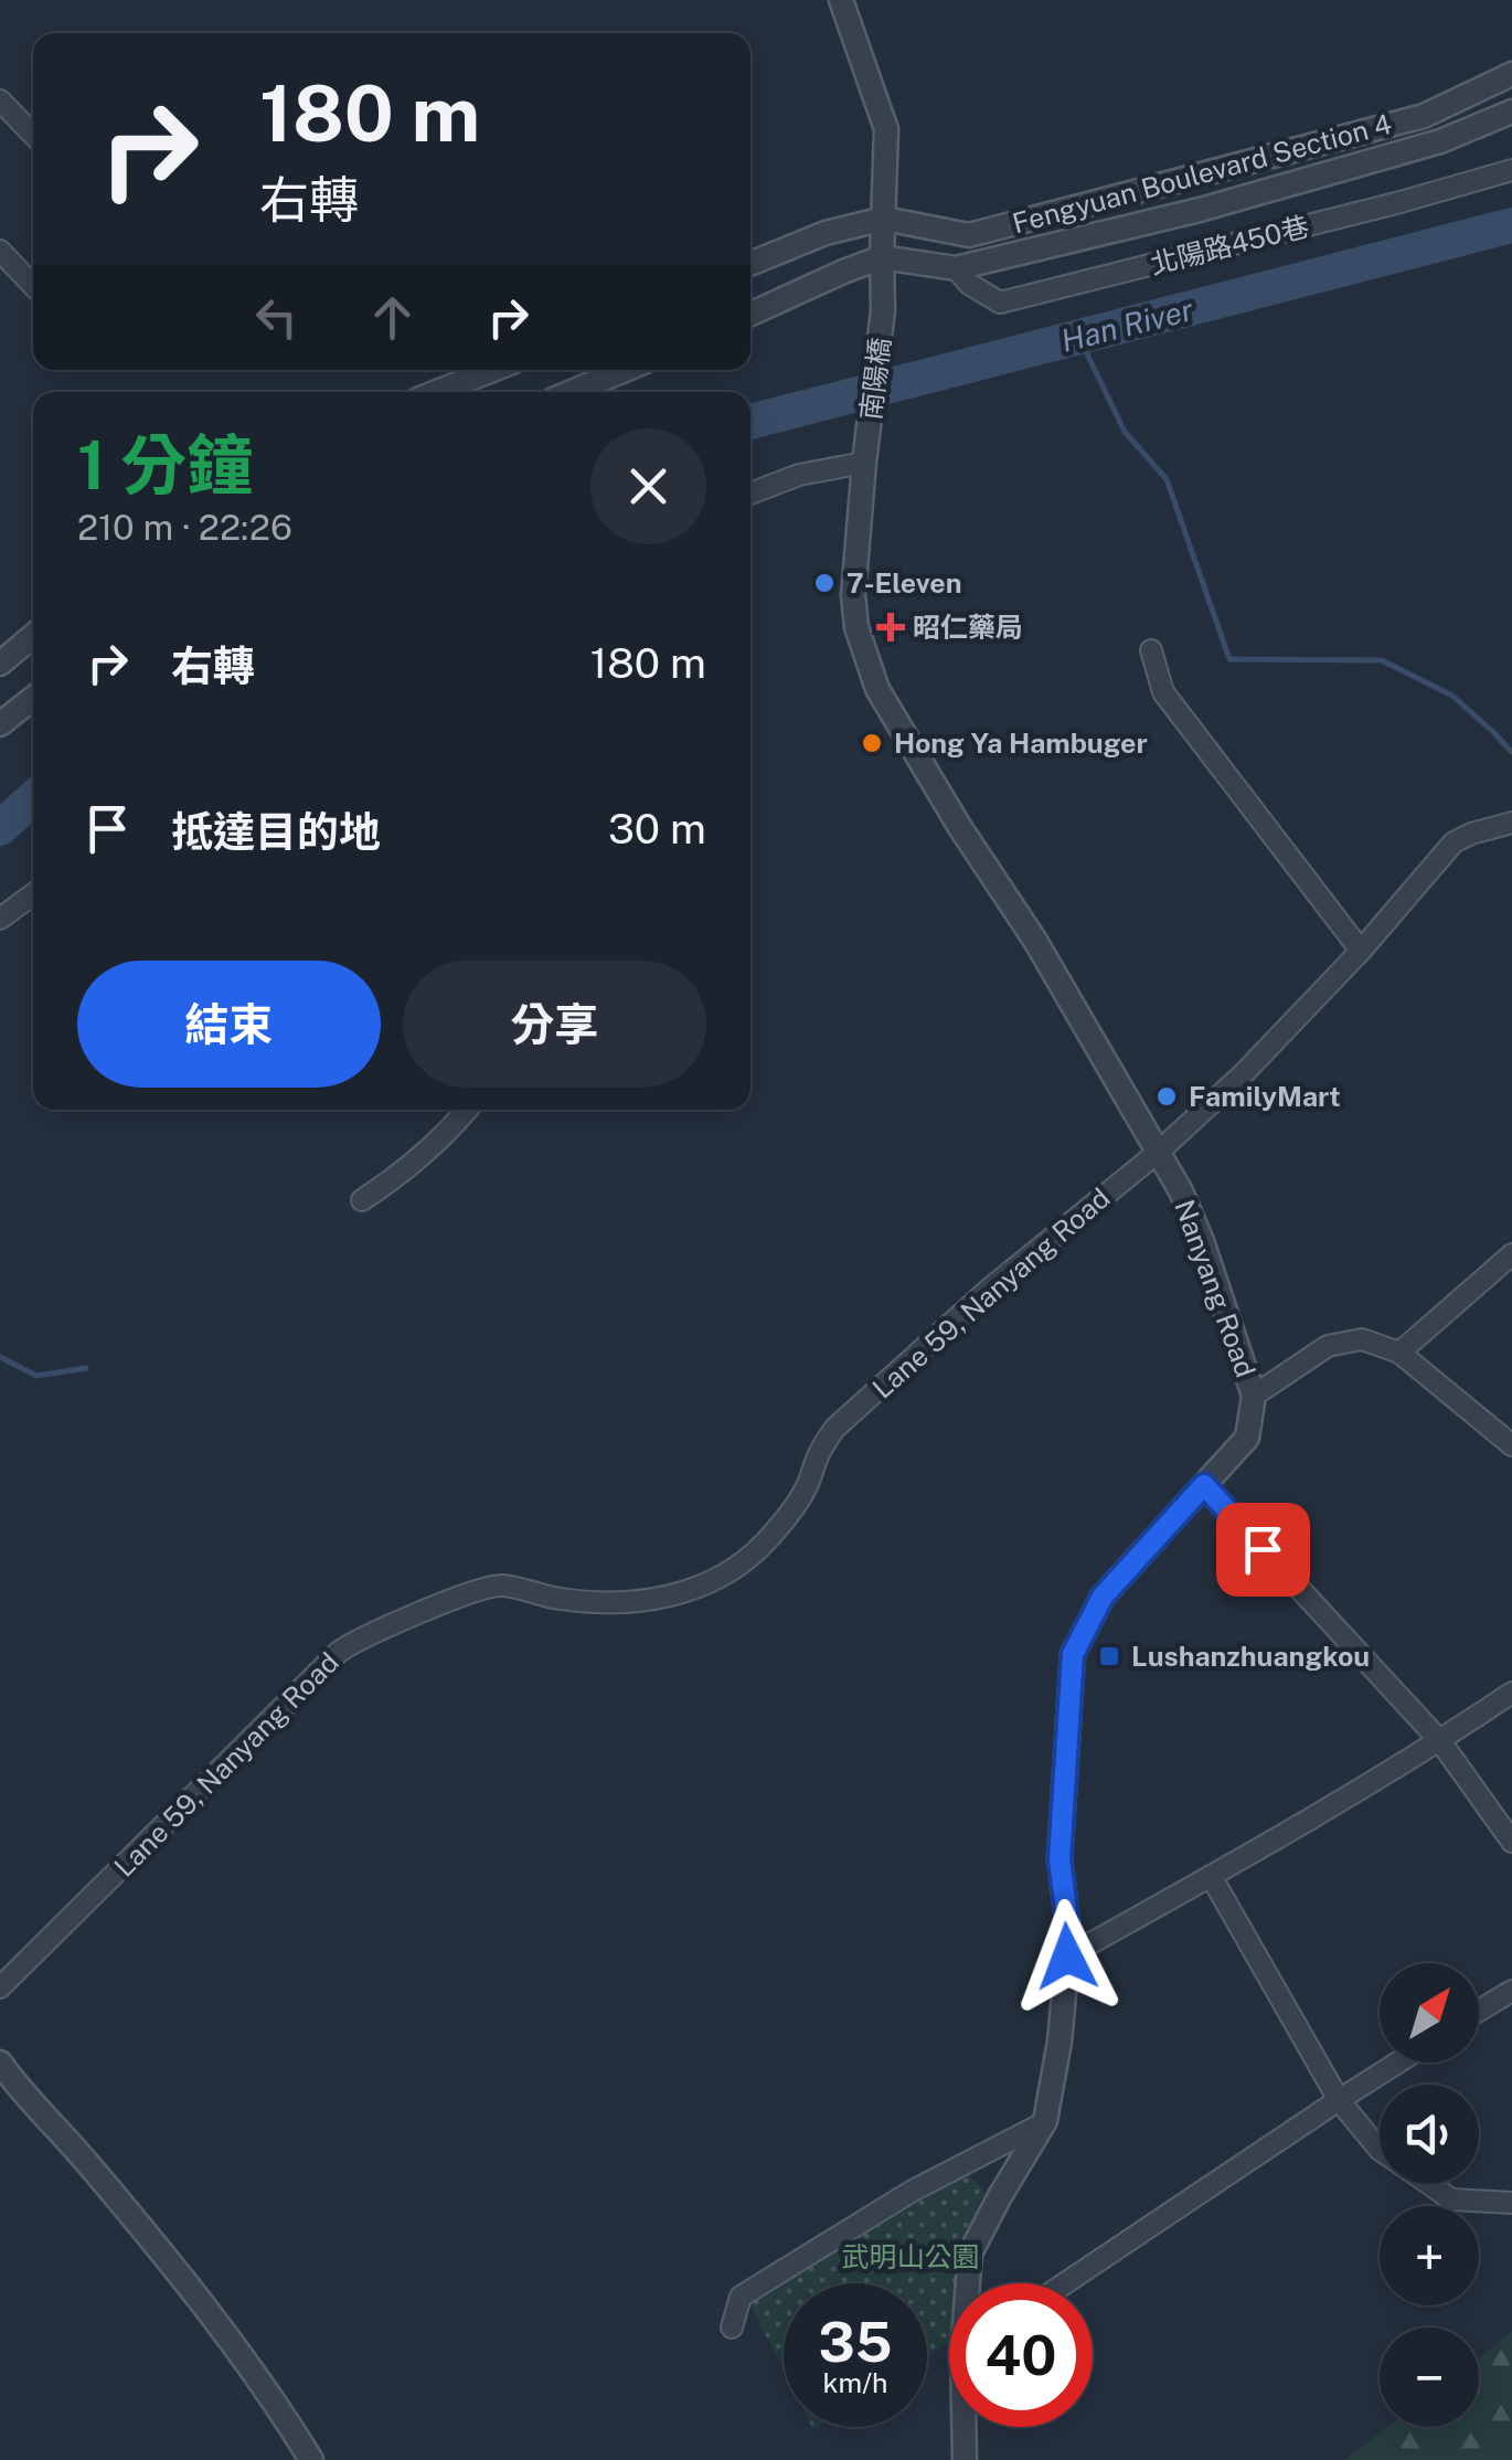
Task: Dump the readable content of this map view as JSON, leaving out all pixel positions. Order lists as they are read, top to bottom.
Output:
{
  "streets": {
    "street": [
      "Fengyuan Boulevard Section 4",
      "北陽路450巷",
      "南陽橋",
      "Nanyang Road",
      "Lane 59, Nanyang Road"
    ]
  },
  "crossings": [
    ["Fengyuan Boulevard Section 4", "北陽路450巷"],
    ["Fengyuan Boulevard Section 4", "南陽橋"],
    ["南陽橋", "Nanyang Road"],
    ["Nanyang Road", "Lane 59, Nanyang Road"]
  ],
  "water": ["Han River"],
  "parks": ["武明山公園"],
  "places": {
    "other": ["7-Eleven", "Hong Ya Hambuger", "FamilyMart"],
    "health": ["昭仁藥局"],
    "transit": ["Lushanzhuangkou"]
  },
  "north": "top right",
  "page": {
    "turn": ["180 m", "右轉"],
    "heading": ["1 分鐘", "210 m · 22:26"],
    "list": [
      {
        "name": "右轉",
        "value": "180 m"
      },
      {
        "name": "抵達目的地",
        "value": "30 m"
      }
    ],
    "buttons": ["結束", "分享"],
    "map_buttons": ["+", "−"],
    "speed": "35 km/h",
    "limit": "40"
  }
}
